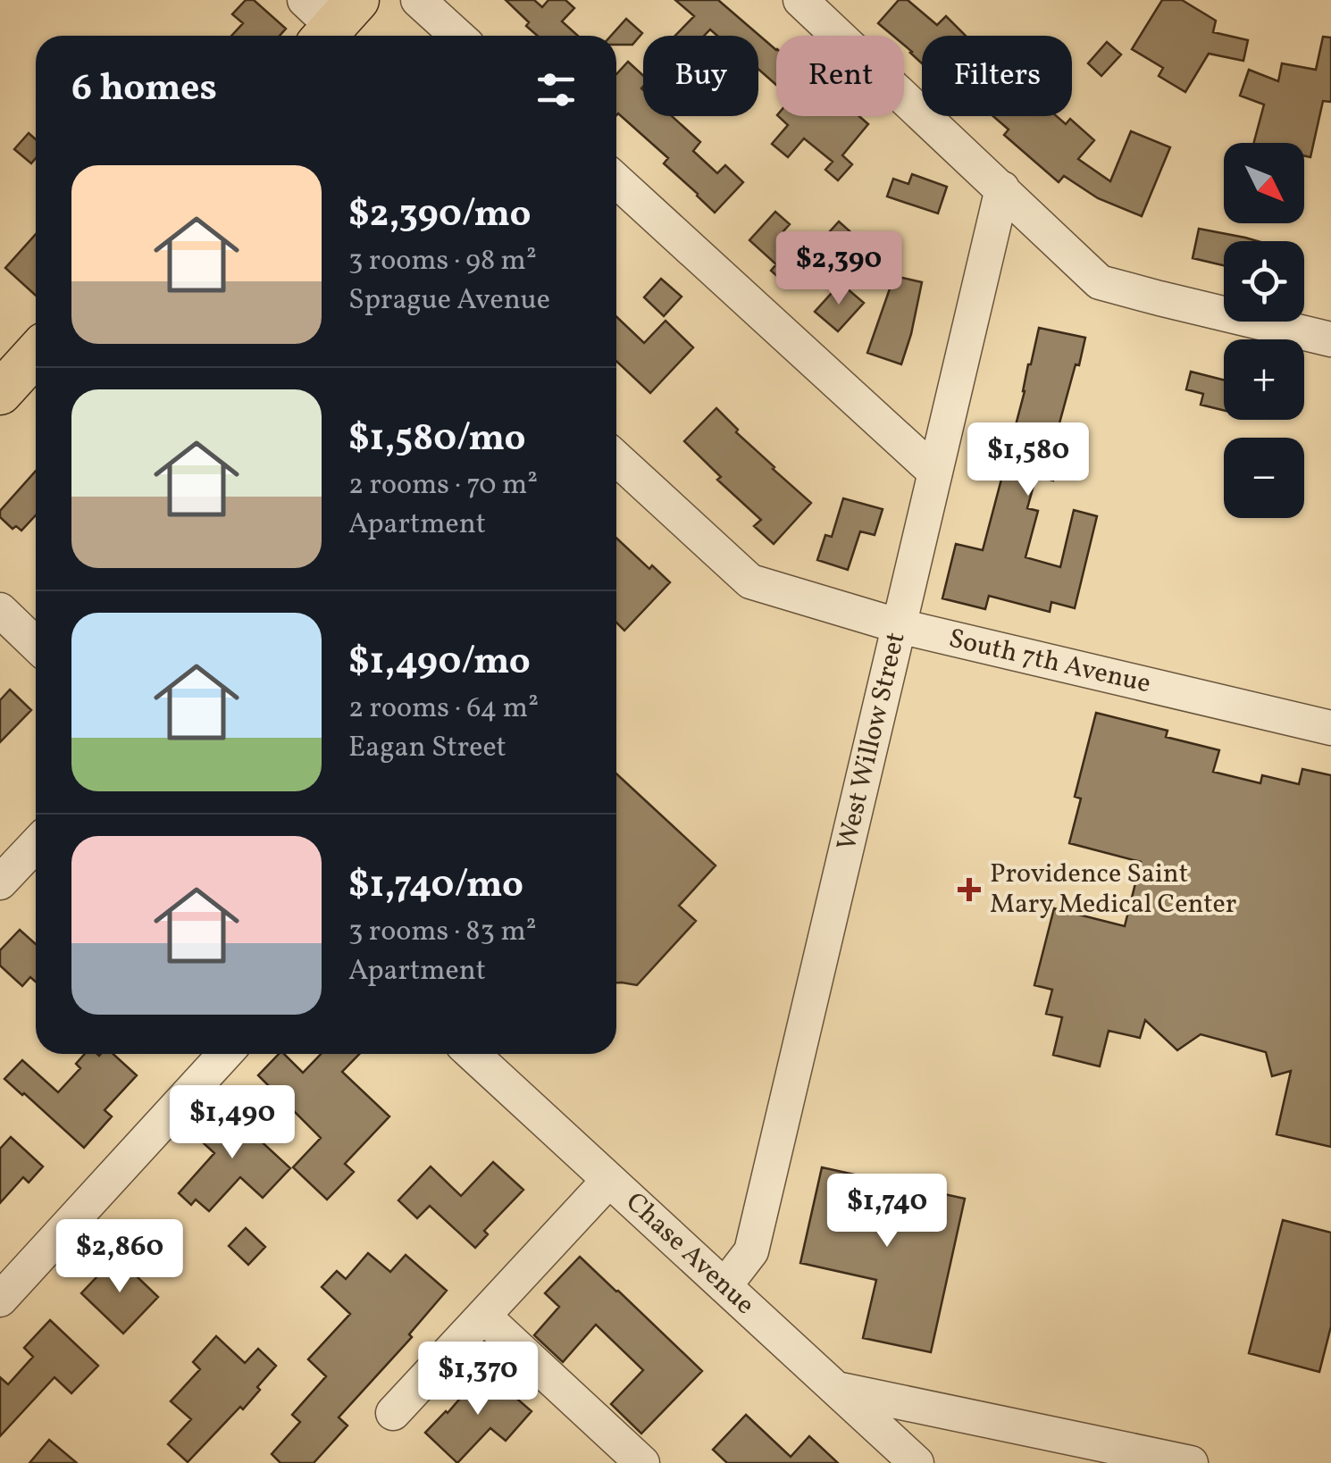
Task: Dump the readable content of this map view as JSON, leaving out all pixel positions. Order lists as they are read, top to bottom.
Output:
{
  "streets": {
    "street": ["South 7th Avenue", "West Willow Street", "Chase Avenue"]
  },
  "crossings": [
    ["South 7th Avenue", "West Willow Street"],
    ["West Willow Street", "Chase Avenue"]
  ],
  "places": {
    "health": ["Providence Saint Mary Medical Center"]
  },
  "north": "bottom right",
  "page": {
    "chip": ["Buy", "Rent", "Filters"],
    "heading": "6 homes",
    "map_buttons": ["+", "−"],
    "list": [
      {
        "name": "$2,390/mo",
        "note": "3 rooms · 98 m² · Sprague Avenue"
      },
      {
        "name": "$1,580/mo",
        "note": "2 rooms · 70 m² · Apartment"
      },
      {
        "name": "$1,490/mo",
        "note": "2 rooms · 64 m² · Eagan Street"
      },
      {
        "name": "$1,740/mo",
        "note": "3 rooms · 83 m² · Apartment"
      }
    ],
    "price": [
      "$2,390",
      "$1,580",
      "$1,490",
      "$1,740",
      "$2,860",
      "$1,370"
    ]
  }
}
